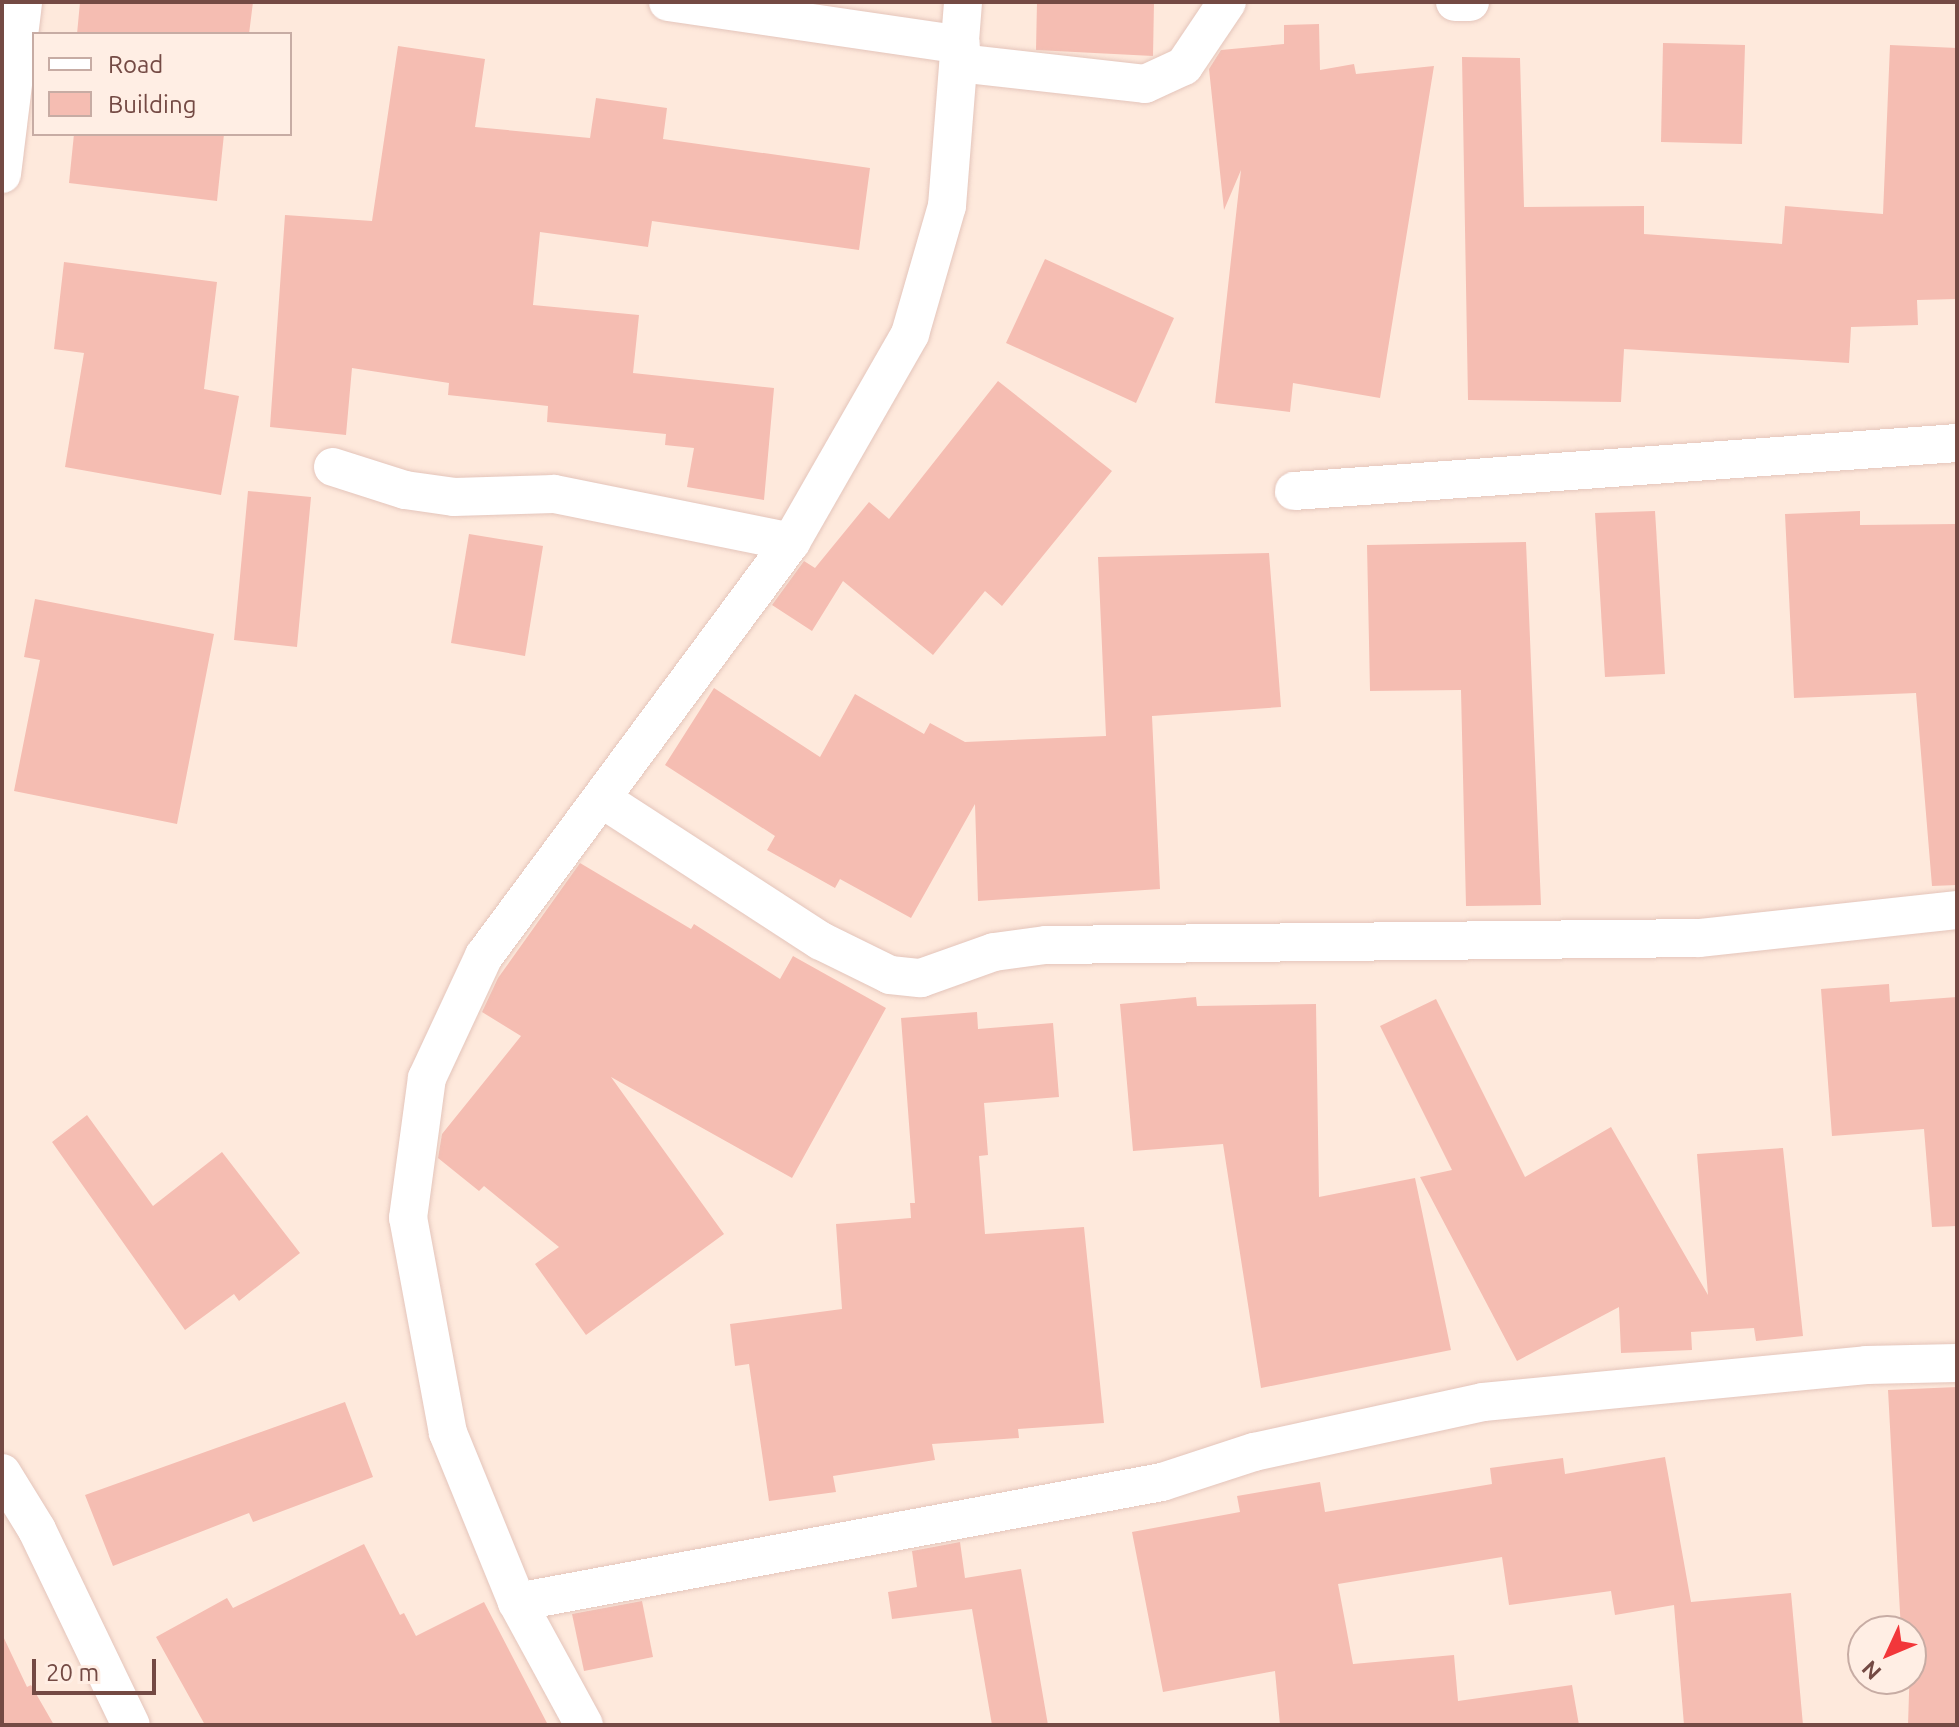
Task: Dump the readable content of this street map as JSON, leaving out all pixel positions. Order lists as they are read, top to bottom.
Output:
{
  "legend": ["Road", "Building"],
  "scale_bar": "20 m",
  "north": "bottom left"
}
